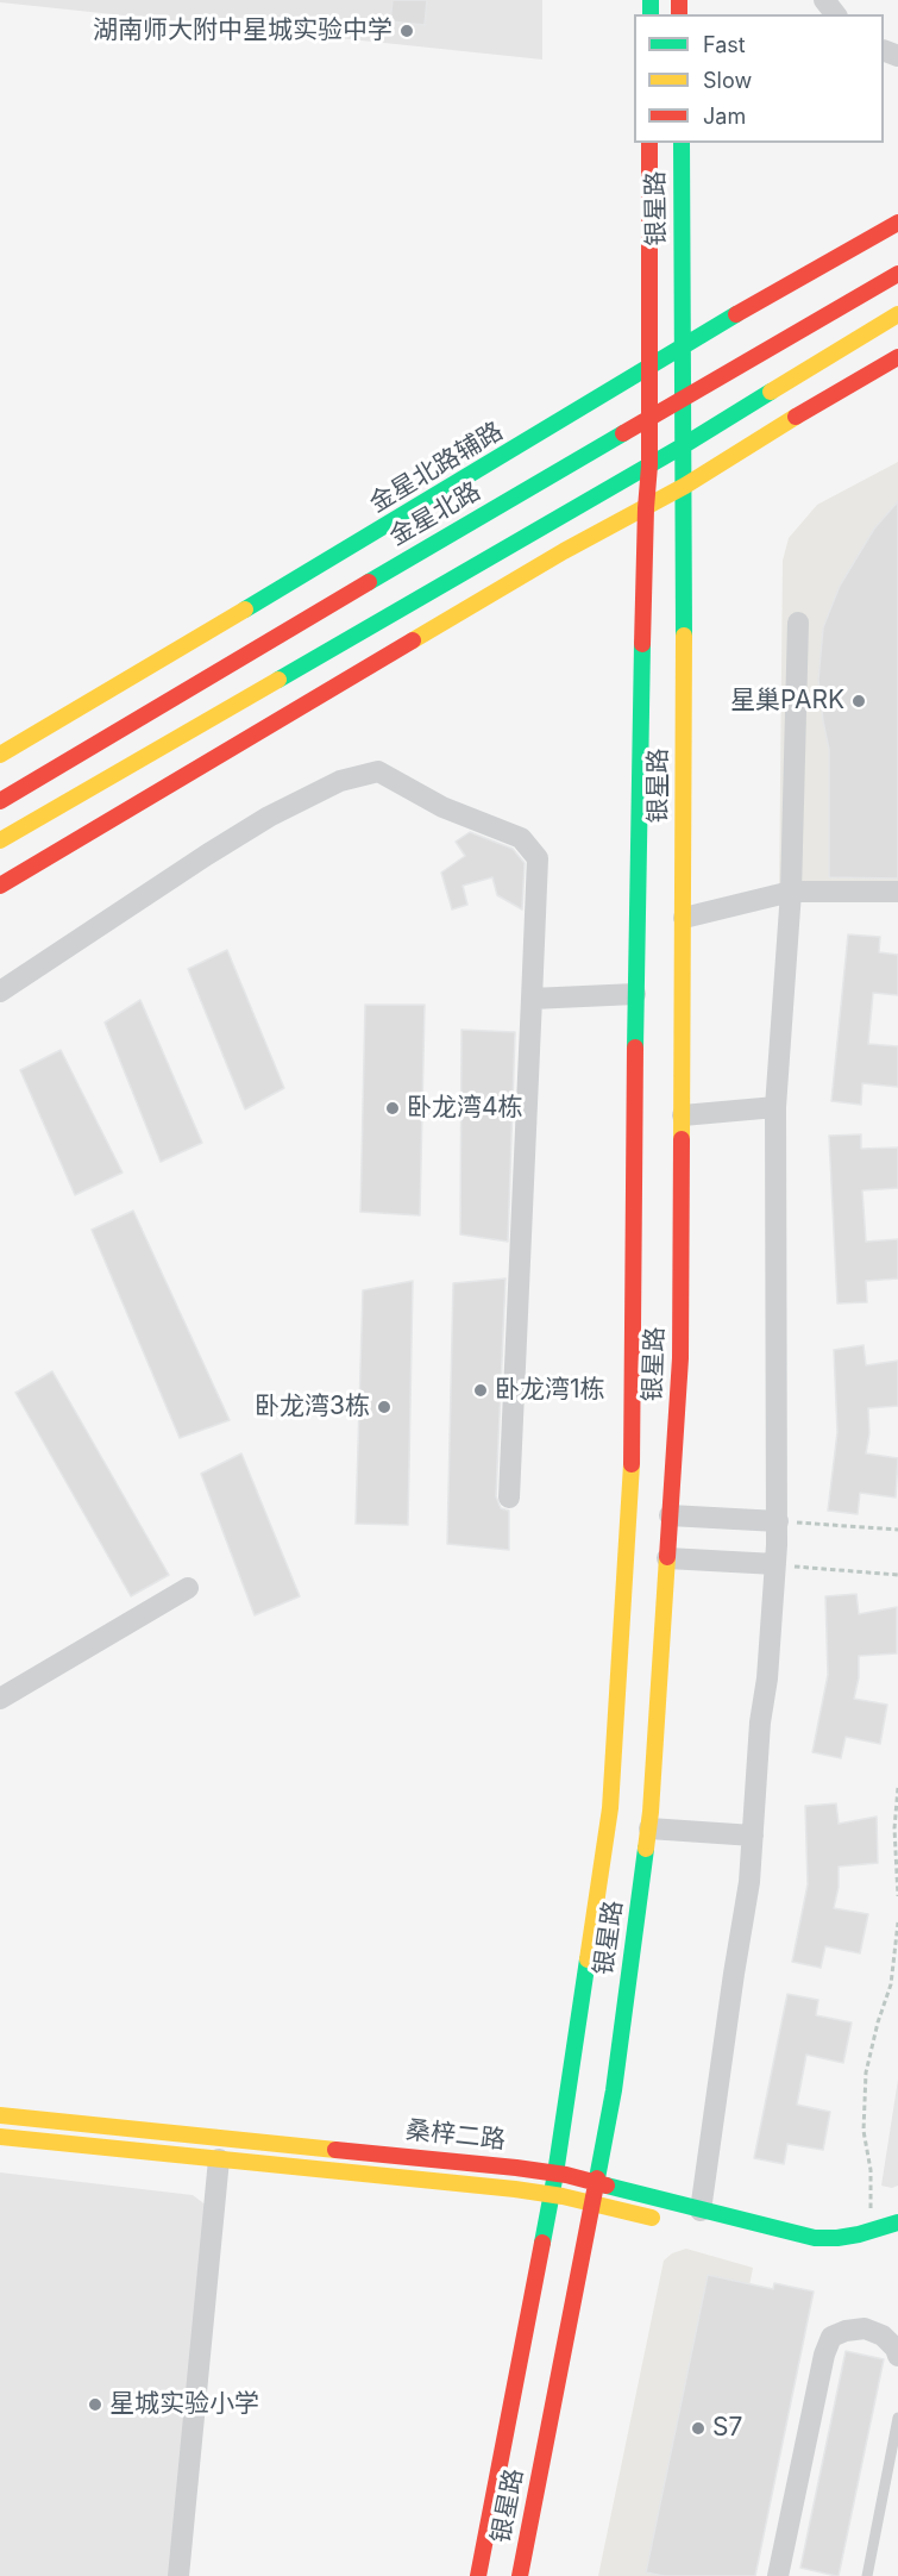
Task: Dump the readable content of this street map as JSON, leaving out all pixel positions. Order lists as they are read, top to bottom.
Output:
{
  "streets": {
    "main road": [
      "银星路",
      "金星北路辅路",
      "金星北路",
      "桑梓二路"
    ]
  },
  "crossings": [
    ["银星路", "金星北路辅路"],
    ["银星路", "金星北路"],
    ["银星路", "桑梓二路"]
  ],
  "places": [
    "湖南师大附中星城实验中学",
    "星巢PARK",
    "卧龙湾4栋",
    "卧龙湾1栋",
    "卧龙湾3栋",
    "星城实验小学",
    "S7"
  ],
  "legend": ["Fast", "Slow", "Jam"]
}
